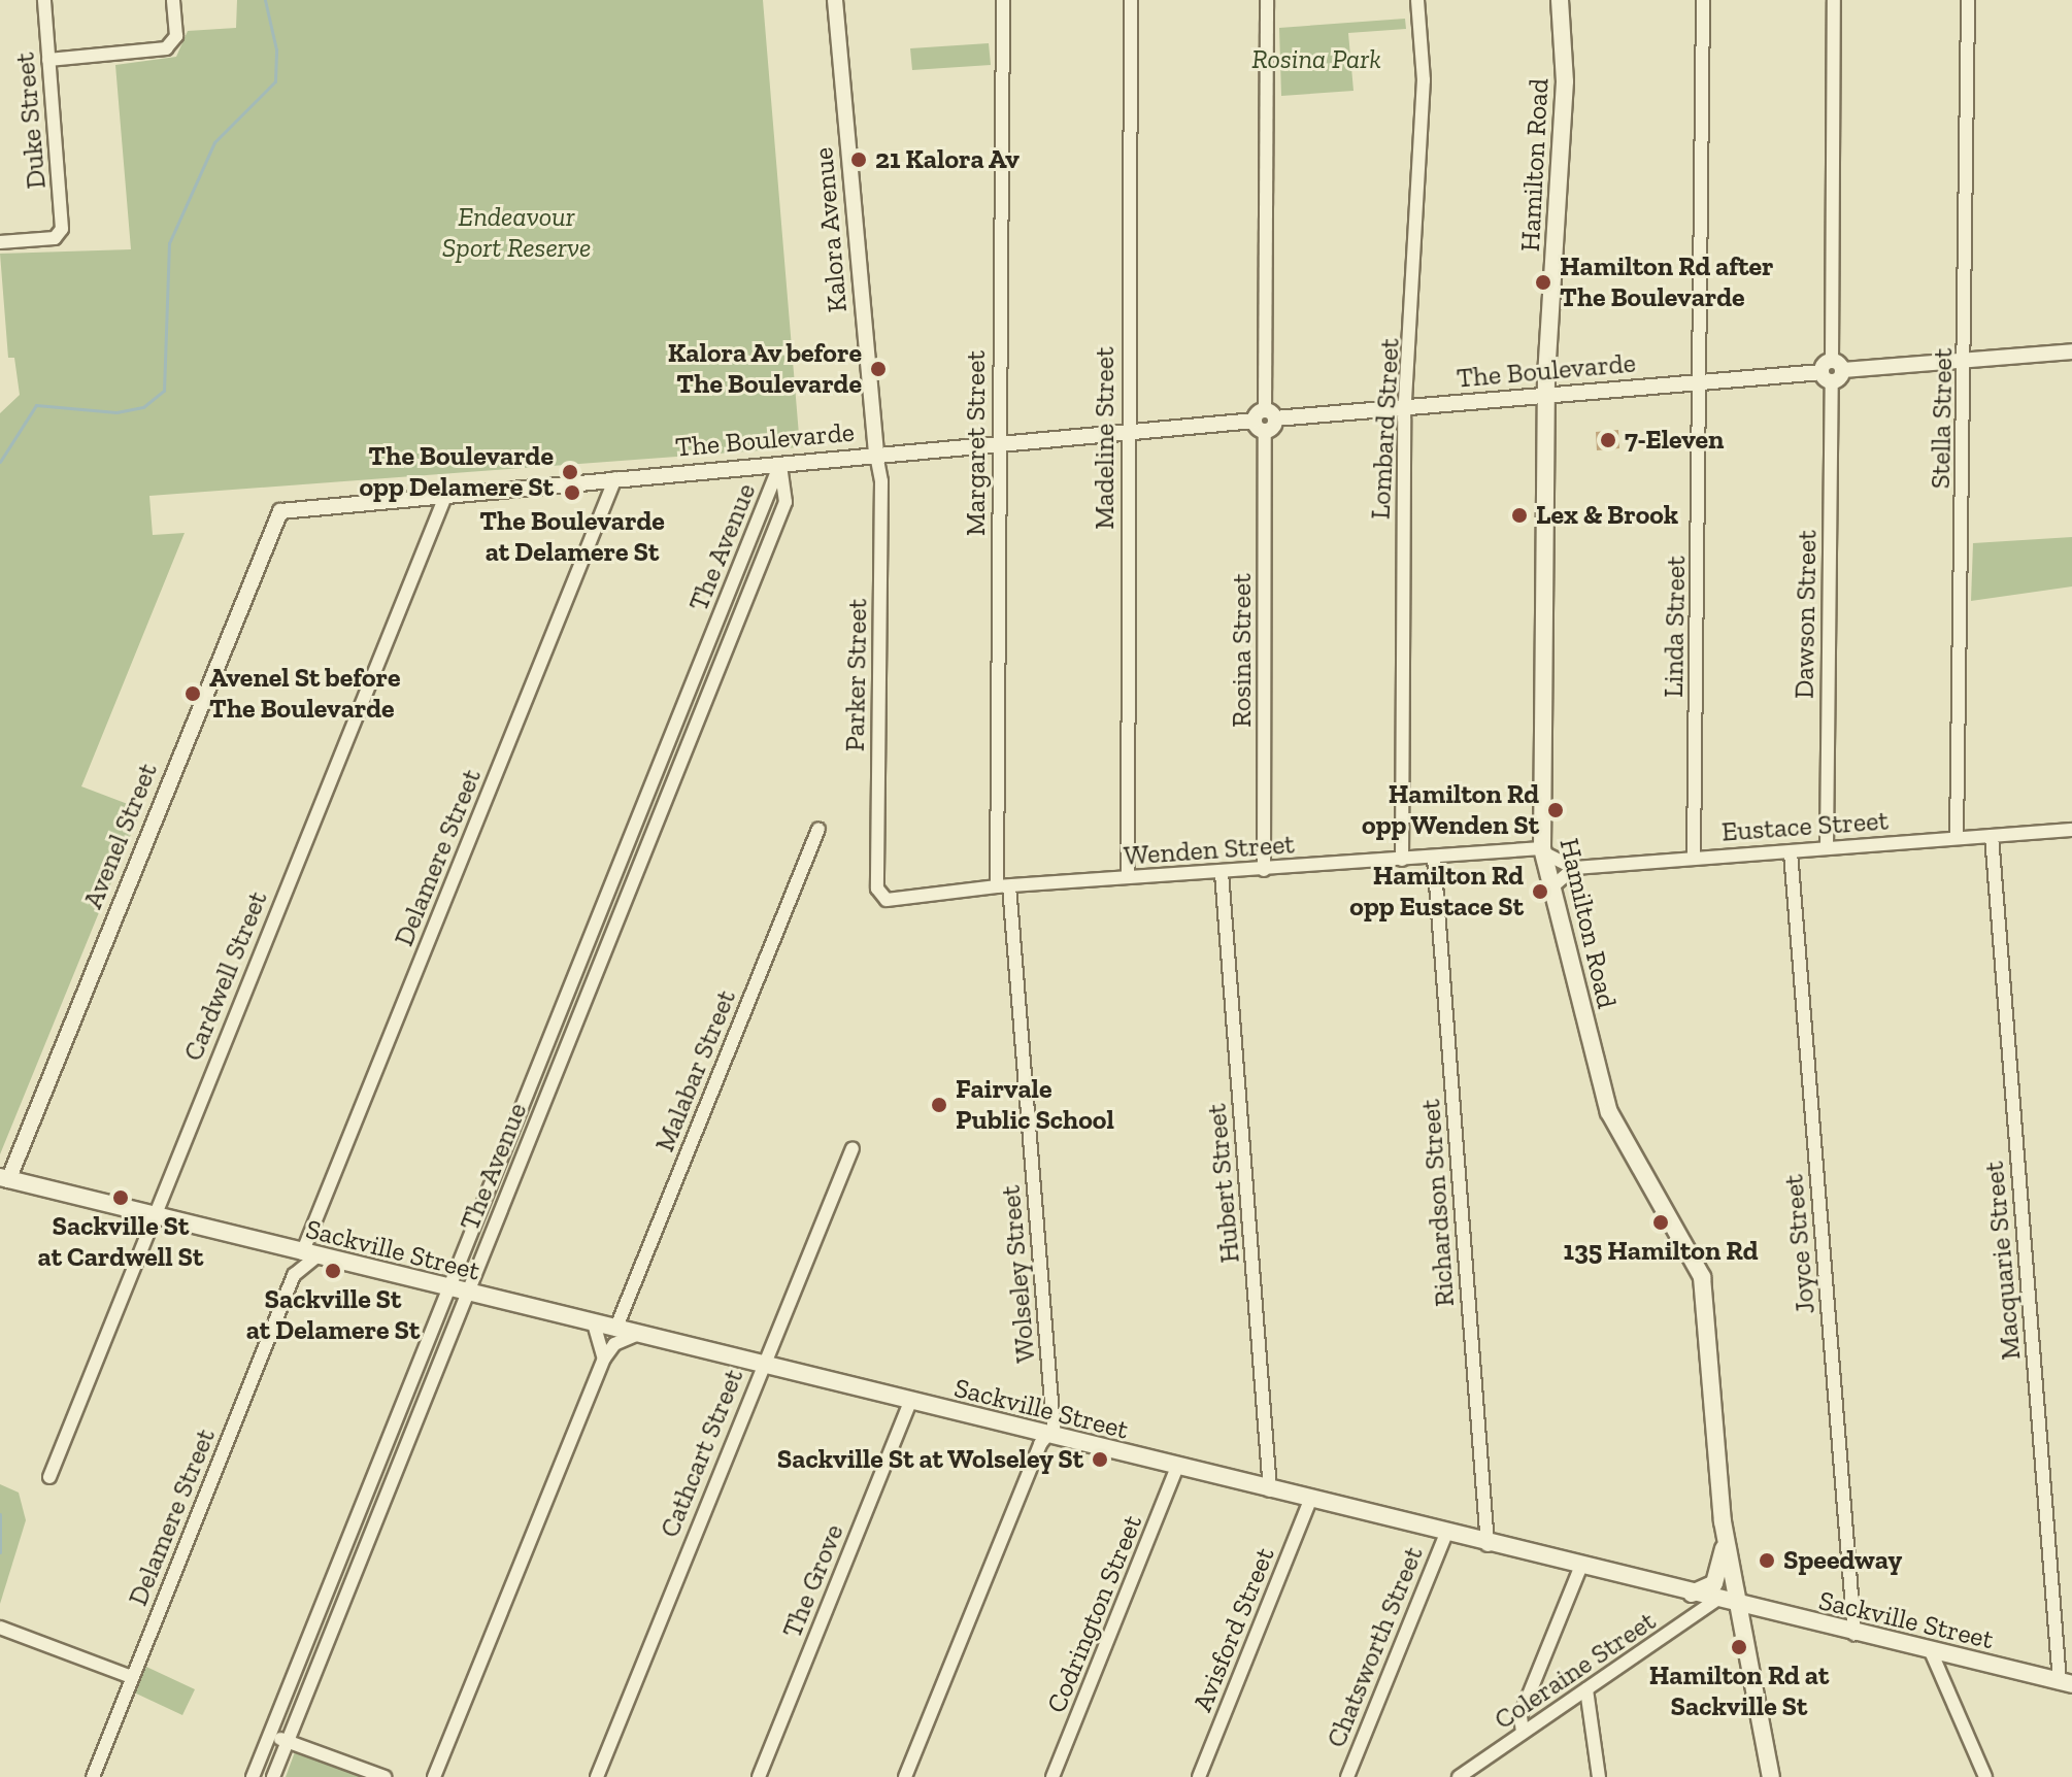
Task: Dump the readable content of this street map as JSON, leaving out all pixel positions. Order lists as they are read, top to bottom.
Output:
{
  "streets": {
    "main road": ["Hamilton Road", "Sackville Street"],
    "street": [
      "Duke Street",
      "Kalora Avenue",
      "The Boulevarde",
      "Stella Street",
      "Lombard Street",
      "Madeline Street",
      "Margaret Street",
      "The Avenue",
      "Dawson Street",
      "Linda Street",
      "Rosina Street",
      "Parker Street",
      "Eustace Street",
      "Avenel Street",
      "Wenden Street",
      "Delamere Street",
      "Cardwell Street",
      "Malabar Street",
      "Hubert Street",
      "Richardson Street",
      "Joyce Street",
      "Macquarie Street",
      "Wolseley Street",
      "Cathcart Street",
      "The Grove",
      "Codrington Street",
      "Avisford Street",
      "Chatsworth Street",
      "Coleraine Street"
    ]
  },
  "crossings": [
    ["Hamilton Road", "The Boulevarde"],
    ["Hamilton Road", "Wenden Street"],
    ["Hamilton Road", "Sackville Street"],
    ["Kalora Avenue", "The Boulevarde"],
    ["Kalora Avenue", "Parker Street"],
    ["The Boulevarde", "Lombard Street"],
    ["The Boulevarde", "Madeline Street"],
    ["The Boulevarde", "Margaret Street"],
    ["The Boulevarde", "The Avenue"],
    ["The Boulevarde", "Dawson Street"],
    ["The Boulevarde", "Linda Street"],
    ["The Boulevarde", "Rosina Street"],
    ["The Boulevarde", "Parker Street"],
    ["The Boulevarde", "Avenel Street"],
    ["The Boulevarde", "Delamere Street"],
    ["The Boulevarde", "Cardwell Street"],
    ["Stella Street", "Eustace Street"],
    ["Lombard Street", "Wenden Street"],
    ["Madeline Street", "Wenden Street"],
    ["Margaret Street", "Wenden Street"],
    ["Margaret Street", "Wolseley Street"],
    ["The Avenue", "Sackville Street"],
    ["Dawson Street", "Eustace Street"],
    ["Linda Street", "Eustace Street"],
    ["Rosina Street", "Wenden Street"],
    ["Parker Street", "Wenden Street"],
    ["Eustace Street", "Joyce Street"],
    ["Eustace Street", "Macquarie Street"],
    ["Avenel Street", "Sackville Street"],
    ["Wenden Street", "Hubert Street"],
    ["Wenden Street", "Richardson Street"],
    ["Wenden Street", "Wolseley Street"],
    ["Delamere Street", "Sackville Street"],
    ["Cardwell Street", "Sackville Street"],
    ["Malabar Street", "Sackville Street"],
    ["Hubert Street", "Sackville Street"],
    ["Richardson Street", "Sackville Street"],
    ["Joyce Street", "Sackville Street"],
    ["Sackville Street", "Macquarie Street"],
    ["Sackville Street", "Wolseley Street"],
    ["Sackville Street", "Cathcart Street"],
    ["Sackville Street", "The Grove"],
    ["Sackville Street", "Codrington Street"],
    ["Sackville Street", "Avisford Street"],
    ["Sackville Street", "Chatsworth Street"],
    ["Sackville Street", "Coleraine Street"]
  ],
  "parks": ["Rosina Park", "Endeavour Sport Reserve"],
  "places": [
    "21 Kalora Av",
    "Hamilton Rd after The Boulevarde",
    "Kalora Av before The Boulevarde",
    "7-Eleven",
    "The Boulevarde opp Delamere St",
    "The Boulevarde at Delamere St",
    "Lex & Brook",
    "Avenel St before The Boulevarde",
    "Hamilton Rd opp Wenden St",
    "Hamilton Rd opp Eustace St",
    "Fairvale Public School",
    "Sackville St at Cardwell St",
    "135 Hamilton Rd",
    "Sackville St at Delamere St",
    "Sackville St at Wolseley St",
    "Speedway",
    "Hamilton Rd at Sackville St"
  ]
}
